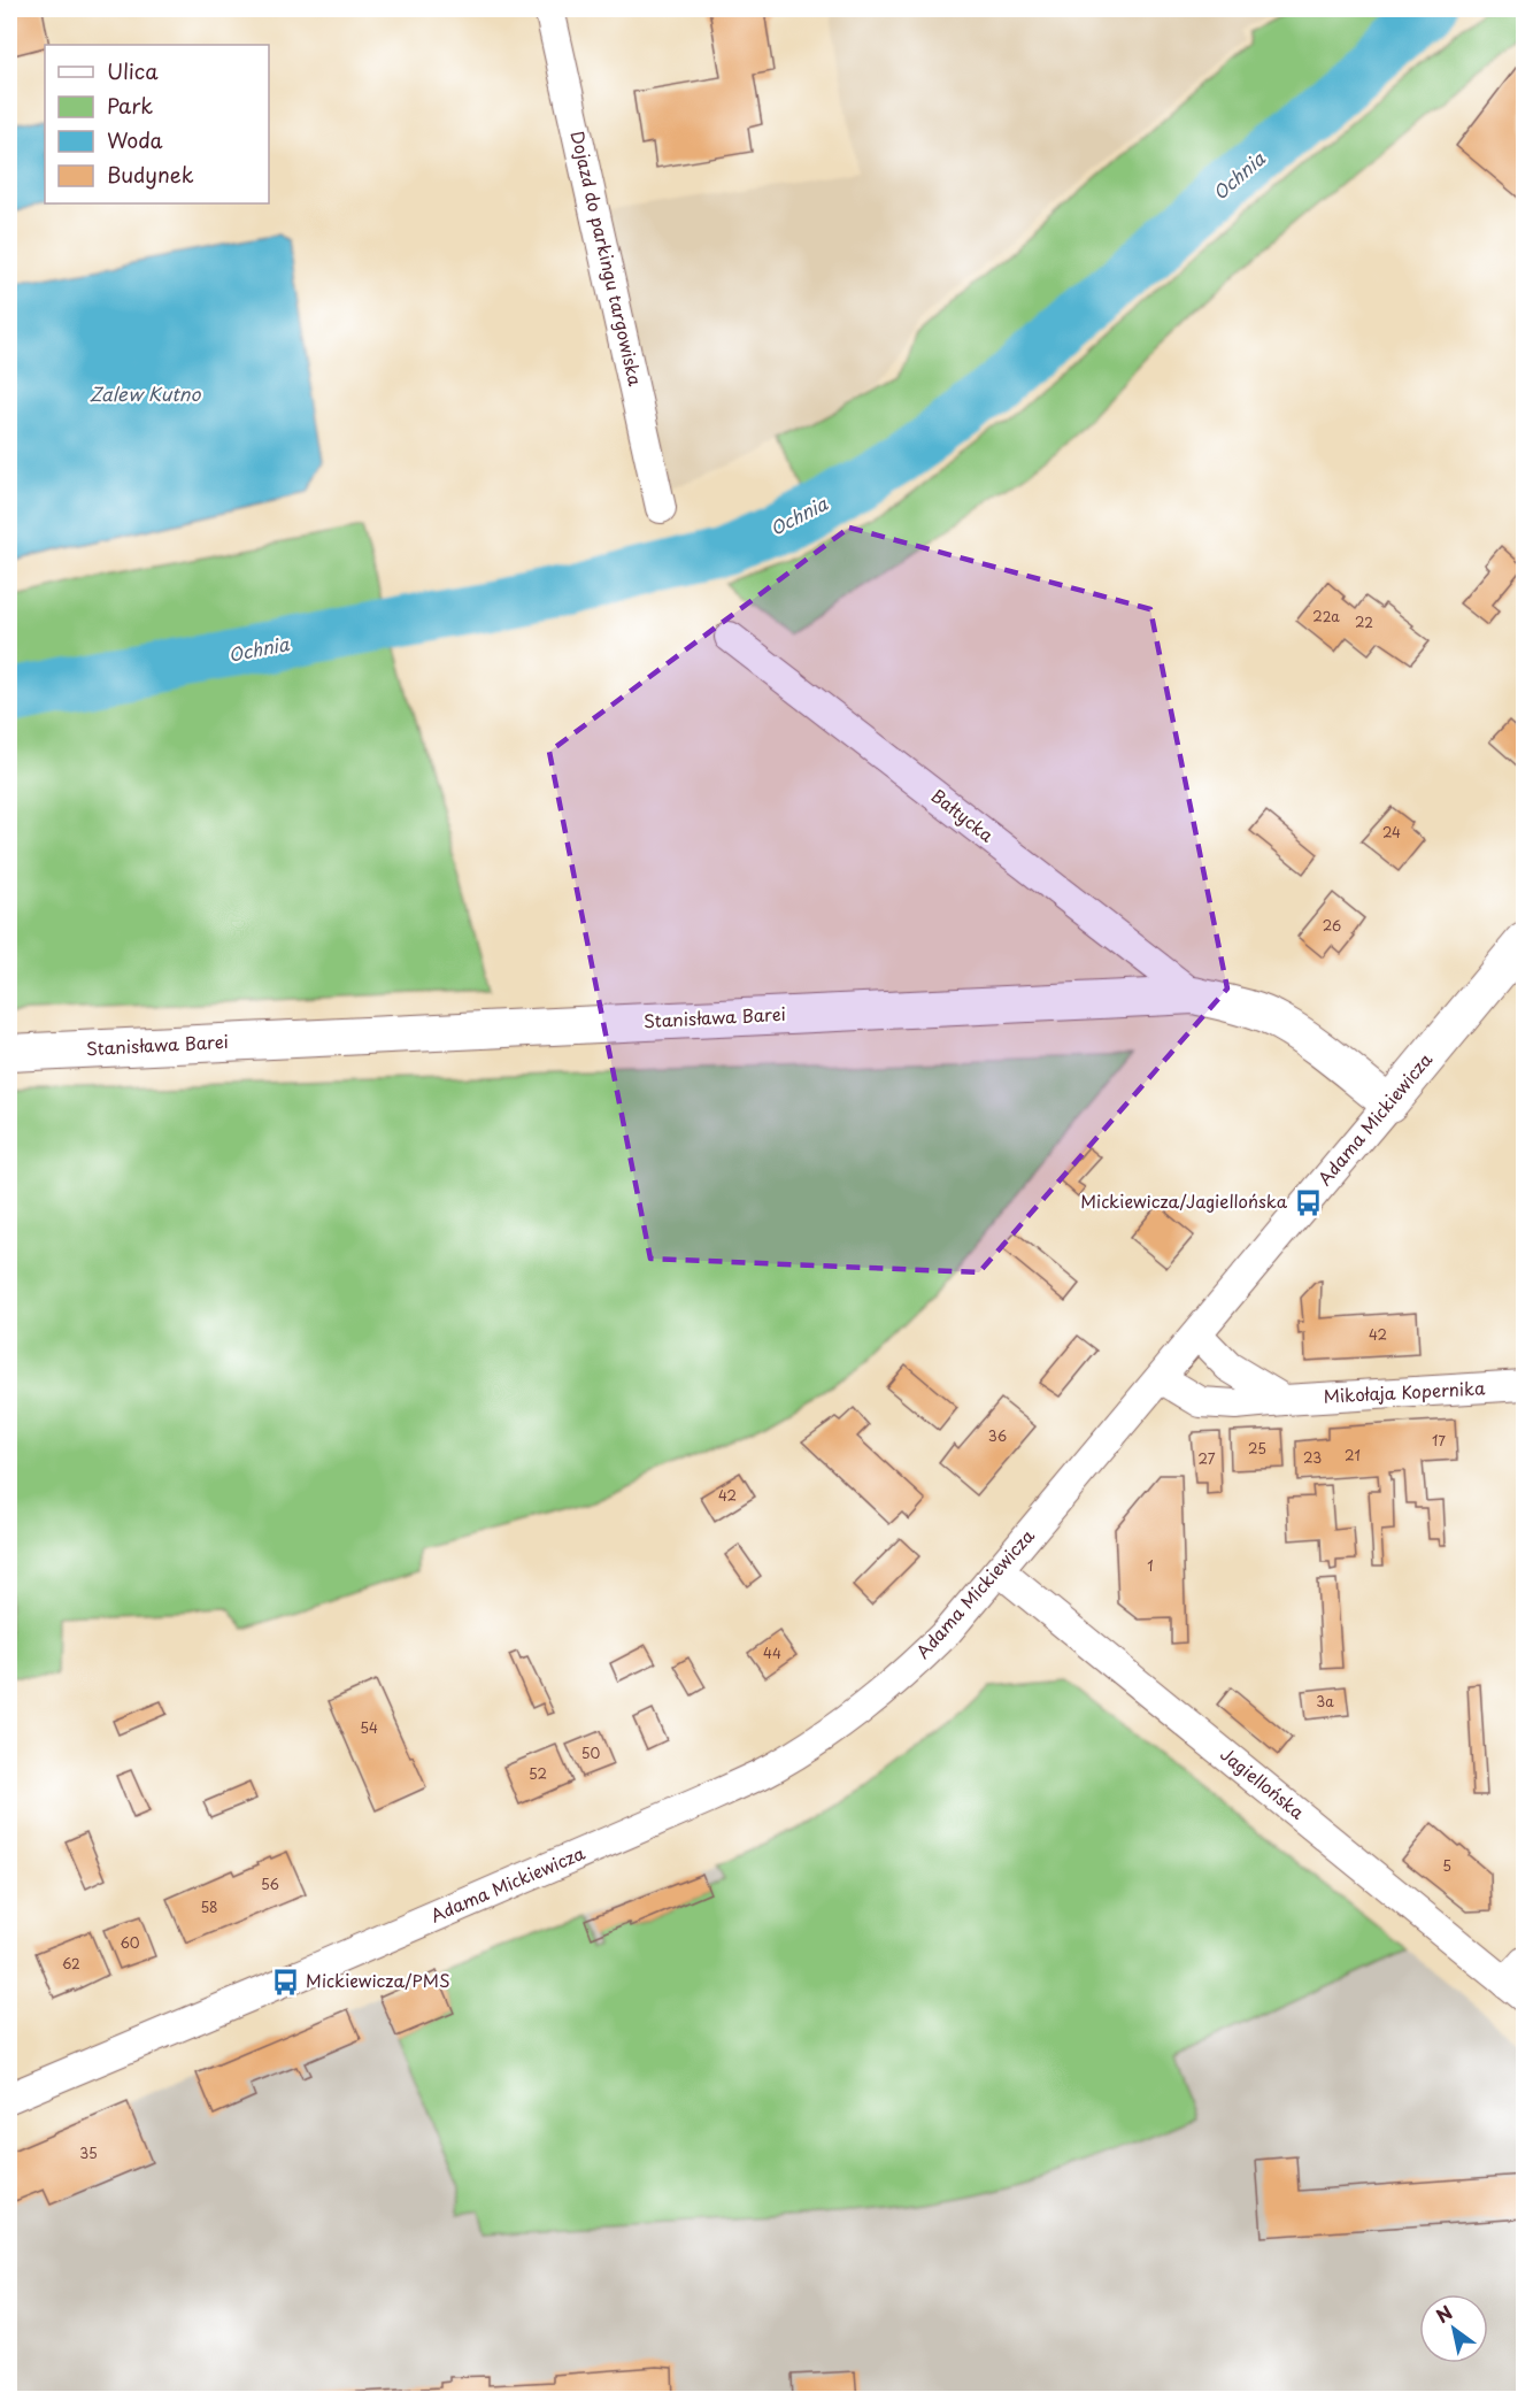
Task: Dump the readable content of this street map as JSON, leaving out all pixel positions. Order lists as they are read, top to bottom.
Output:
{
  "streets": {
    "street": [
      "Dojazd do parkingu targowiska",
      "Bałtycka",
      "Stanisława Barei",
      "Adama Mickiewicza",
      "Mikołaja Kopernika",
      "Jagiellońska"
    ]
  },
  "crossings": [
    ["Bałtycka", "Stanisława Barei"],
    ["Stanisława Barei", "Adama Mickiewicza"],
    ["Adama Mickiewicza", "Mikołaja Kopernika"],
    ["Adama Mickiewicza", "Jagiellońska"]
  ],
  "water": ["Ochnia", "Zalew Kutno"],
  "places": {
    "bus stop": ["Mickiewicza/Jagiellońska", "Mickiewicza/PMS"]
  },
  "house_numbers": [
    "22a",
    "22",
    "24",
    "26",
    "42",
    "36",
    "17",
    "25",
    "21",
    "23",
    "27",
    "42",
    "1",
    "44",
    "3a",
    "54",
    "50",
    "52",
    "5",
    "56",
    "58",
    "60",
    "62",
    "35"
  ],
  "legend": [
    "Ulica",
    "Park",
    "Woda",
    "Budynek"
  ],
  "north": "top left"
}
